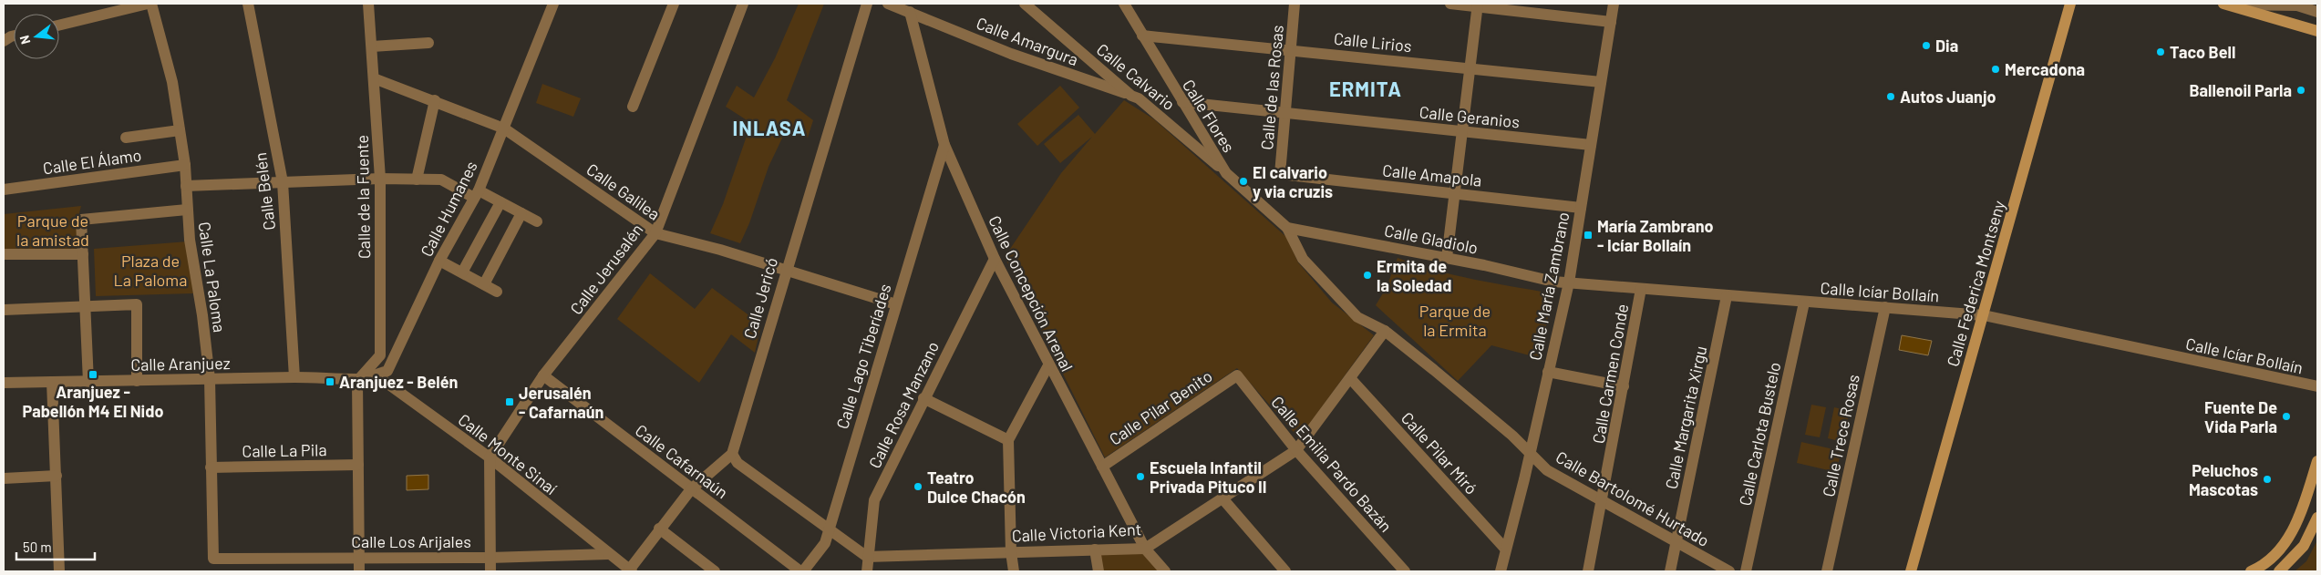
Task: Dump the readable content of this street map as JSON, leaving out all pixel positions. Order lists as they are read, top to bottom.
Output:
{
  "streets": {
    "street": [
      "Calle Amargura",
      "Calle Lirios",
      "Calle Calvario",
      "Calle de las Rosas",
      "Calle Flores",
      "Calle Geranios",
      "Calle El Álamo",
      "Calle Amapola",
      "Calle Belén",
      "Calle Galilea",
      "Calle de la Fuente",
      "Calle Humanes",
      "Calle Gladiolo",
      "Calle Jerusalén",
      "Calle La Paloma",
      "Calle Federica Montseny",
      "Calle María Zambrano",
      "Calle Icíar Bollaín",
      "Calle Concepción Arenal",
      "Calle Jericó",
      "Calle Lago Tiberíades",
      "Calle Aranjuez",
      "Calle Carmen Conde",
      "Calle Rosa Manzano",
      "Calle Pilar Benito",
      "Calle Margarita Xirgu",
      "Calle Carlota Bustelo",
      "Calle Trece Rosas",
      "Calle La Pila",
      "Calle Pilar Miró",
      "Calle Monte Sinaí",
      "Calle Cafarnaún",
      "Calle Emilia Pardo Bazán",
      "Calle Bartolomé Hurtado",
      "Calle Victoria Kent",
      "Calle Los Arijales"
    ]
  },
  "crossings": [
    ["Calle Amargura", "Calle Calvario"],
    ["Calle Amargura", "Calle Concepción Arenal"],
    ["Calle Lirios", "Calle de las Rosas"],
    ["Calle Lirios", "Calle Flores"],
    ["Calle Lirios", "Calle María Zambrano"],
    ["Calle Calvario", "Calle Flores"],
    ["Calle de las Rosas", "Calle Geranios"],
    ["Calle de las Rosas", "Calle Amapola"],
    ["Calle Flores", "Calle Geranios"],
    ["Calle Flores", "Calle Gladiolo"],
    ["Calle Flores", "Calle Bartolomé Hurtado"],
    ["Calle Geranios", "Calle María Zambrano"],
    ["Calle El Álamo", "Calle La Paloma"],
    ["Calle Amapola", "Calle María Zambrano"],
    ["Calle Belén", "Calle Aranjuez"],
    ["Calle Galilea", "Calle de la Fuente"],
    ["Calle Galilea", "Calle Humanes"],
    ["Calle Galilea", "Calle Jerusalén"],
    ["Calle Galilea", "Calle Jericó"],
    ["Calle Galilea", "Calle Lago Tiberíades"],
    ["Calle de la Fuente", "Calle Humanes"],
    ["Calle de la Fuente", "Calle Aranjuez"],
    ["Calle de la Fuente", "Calle Monte Sinaí"],
    ["Calle Humanes", "Calle Aranjuez"],
    ["Calle Humanes", "Calle Monte Sinaí"],
    ["Calle Gladiolo", "Calle María Zambrano"],
    ["Calle Gladiolo", "Calle Icíar Bollaín"],
    ["Calle Gladiolo", "Calle Bartolomé Hurtado"],
    ["Calle Jerusalén", "Calle Monte Sinaí"],
    ["Calle Jerusalén", "Calle Cafarnaún"],
    ["Calle La Paloma", "Calle Aranjuez"],
    ["Calle La Paloma", "Calle La Pila"],
    ["Calle La Paloma", "Calle Los Arijales"],
    ["Calle Federica Montseny", "Calle Icíar Bollaín"],
    ["Calle María Zambrano", "Calle Icíar Bollaín"],
    ["Calle María Zambrano", "Calle Pilar Miró"],
    ["Calle María Zambrano", "Calle Bartolomé Hurtado"],
    ["Calle Icíar Bollaín", "Calle Carmen Conde"],
    ["Calle Icíar Bollaín", "Calle Margarita Xirgu"],
    ["Calle Icíar Bollaín", "Calle Carlota Bustelo"],
    ["Calle Icíar Bollaín", "Calle Trece Rosas"],
    ["Calle Concepción Arenal", "Calle Lago Tiberíades"],
    ["Calle Concepción Arenal", "Calle Rosa Manzano"],
    ["Calle Concepción Arenal", "Calle Pilar Benito"],
    ["Calle Concepción Arenal", "Calle Victoria Kent"],
    ["Calle Lago Tiberíades", "Calle Cafarnaún"],
    ["Calle Aranjuez", "Calle Monte Sinaí"],
    ["Calle Carmen Conde", "Calle Bartolomé Hurtado"],
    ["Calle Rosa Manzano", "Calle Victoria Kent"],
    ["Calle Pilar Benito", "Calle Emilia Pardo Bazán"],
    ["Calle Margarita Xirgu", "Calle Bartolomé Hurtado"],
    ["Calle Pilar Miró", "Calle Victoria Kent"],
    ["Calle Monte Sinaí", "Calle Los Arijales"],
    ["Calle Emilia Pardo Bazán", "Calle Victoria Kent"],
    ["Calle Bartolomé Hurtado", "Calle Victoria Kent"]
  ],
  "districts": ["ERMITA", "INLASA"],
  "parks": ["Parque de la amistad", "Plaza de La Paloma", "Parque de la Ermita"],
  "places": {
    "other": [
      "Dia",
      "Taco Bell",
      "Mercadona",
      "Ballenoil Parla",
      "Autos Juanjo",
      "El calvario y via cruzis",
      "Ermita de la Soledad",
      "Fuente De Vida Parla",
      "Escuela Infantil Privada Pituco II",
      "Peluchos Mascotas",
      "Teatro Dulce Chacón"
    ],
    "transit": [
      "María Zambrano - Icíar Bollaín",
      "Aranjuez - Pabellón M4 El Nido",
      "Aranjuez - Belén",
      "Jerusalén - Cafarnaún"
    ]
  },
  "scale_bar": "50 m",
  "north": "left"
}
